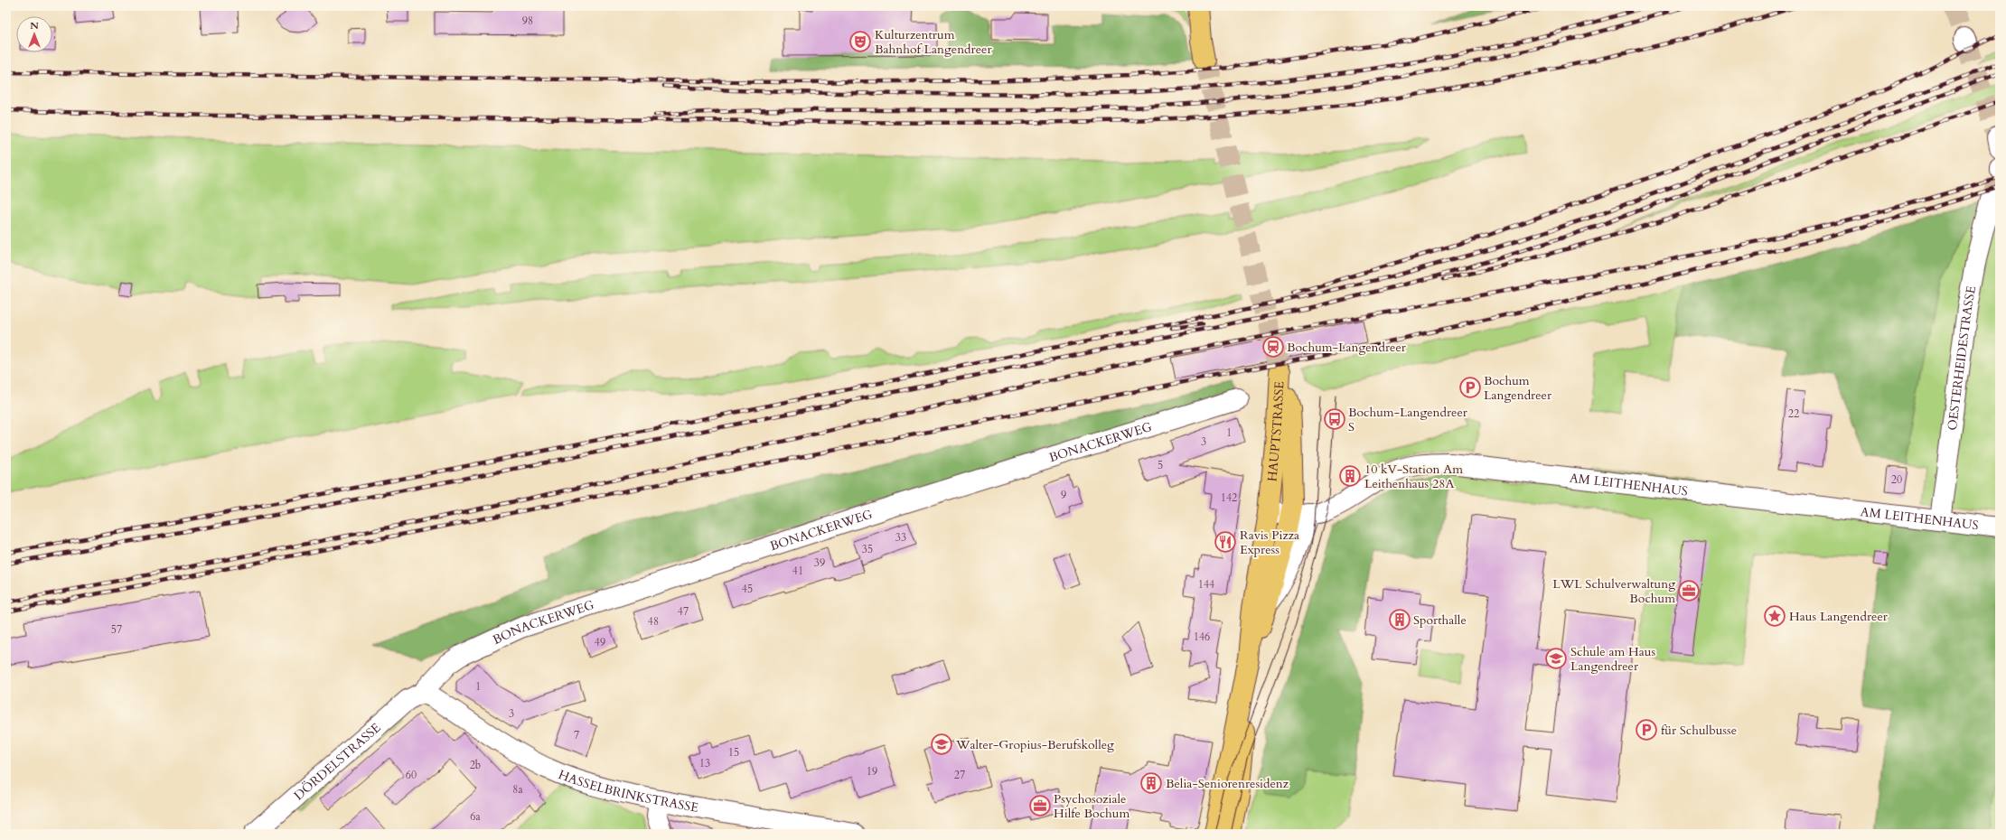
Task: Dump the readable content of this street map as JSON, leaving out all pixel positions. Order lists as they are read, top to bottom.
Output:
{
  "streets": {
    "main road": ["HAUPTSTRASSE"],
    "street": [
      "OESTERHEIDESTRASSE",
      "BONACKERWEG",
      "AM LEITHENHAUS",
      "DÖRDELSTRASSE",
      "HASSELBRINKSTRASSE"
    ]
  },
  "crossings": [
    ["OESTERHEIDESTRASSE", "AM LEITHENHAUS"],
    ["HAUPTSTRASSE", "AM LEITHENHAUS"],
    ["BONACKERWEG", "DÖRDELSTRASSE"],
    ["BONACKERWEG", "HASSELBRINKSTRASSE"],
    ["DÖRDELSTRASSE", "HASSELBRINKSTRASSE"]
  ],
  "places": {
    "theatre": ["Kulturzentrum Bahnhof Langendreer"],
    "station": ["Bochum-Langendreer"],
    "parking": ["Bochum Langendreer", "für Schulbusse"],
    "bus stop": ["Bochum-Langendreer S"],
    "building": ["10 kV-Station Am Leithenhaus 28A", "Sporthalle", "Belia-Seniorenresidenz"],
    "restaurant": ["Ravis Pizza Express"],
    "office": ["LWL Schulverwaltung Bochum", "Psychosoziale Hilfe Bochum"],
    "place": ["Haus Langendreer"],
    "school or university": ["Schule am Haus Langendreer", "Walter-Gropius-Berufskolleg"]
  },
  "house_numbers": [
    "98",
    "22",
    "1",
    "3",
    "5",
    "20",
    "9",
    "142",
    "33",
    "35",
    "39",
    "41",
    "144",
    "45",
    "47",
    "48",
    "57",
    "146",
    "49",
    "1",
    "3",
    "7",
    "15",
    "13",
    "2b",
    "19",
    "60",
    "27",
    "8a",
    "6a"
  ],
  "north": "top"
}
